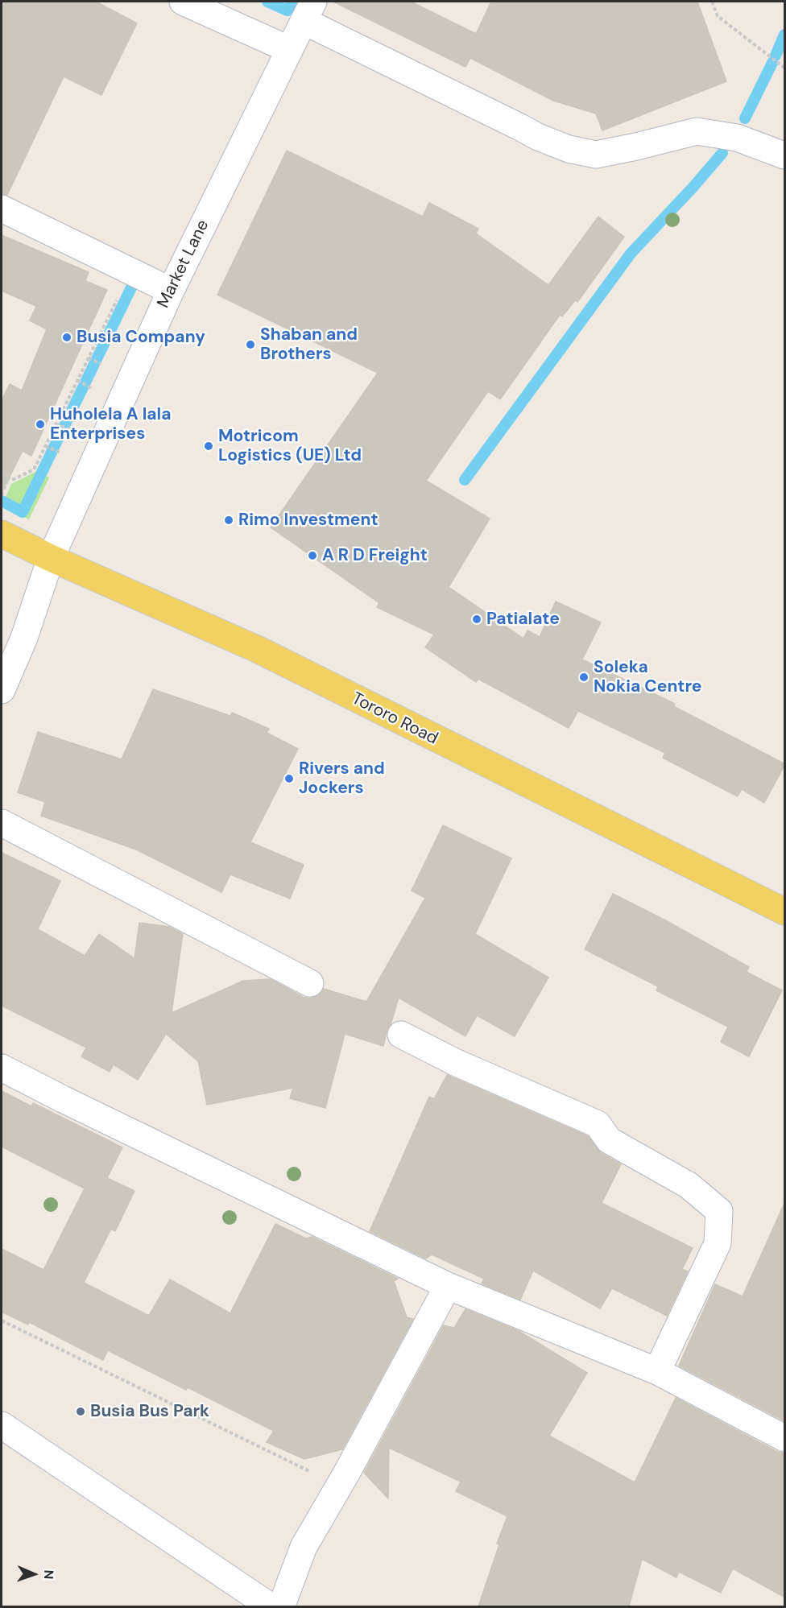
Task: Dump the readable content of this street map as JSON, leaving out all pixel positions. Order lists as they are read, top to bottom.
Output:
{
  "streets": {
    "main road": ["Tororo Road"],
    "street": ["Market Lane"]
  },
  "crossings": [
    ["Market Lane", "Tororo Road"]
  ],
  "places": [
    "Busia Company",
    "Shaban and Brothers",
    "Huholela A lala Enterprises",
    "Motricom Logistics (UE) Ltd",
    "Rimo Investment",
    "A R D Freight",
    "Patialate",
    "Soleka Nokia Centre",
    "Rivers and Jockers",
    "Busia Bus Park"
  ],
  "north": "right"
}
